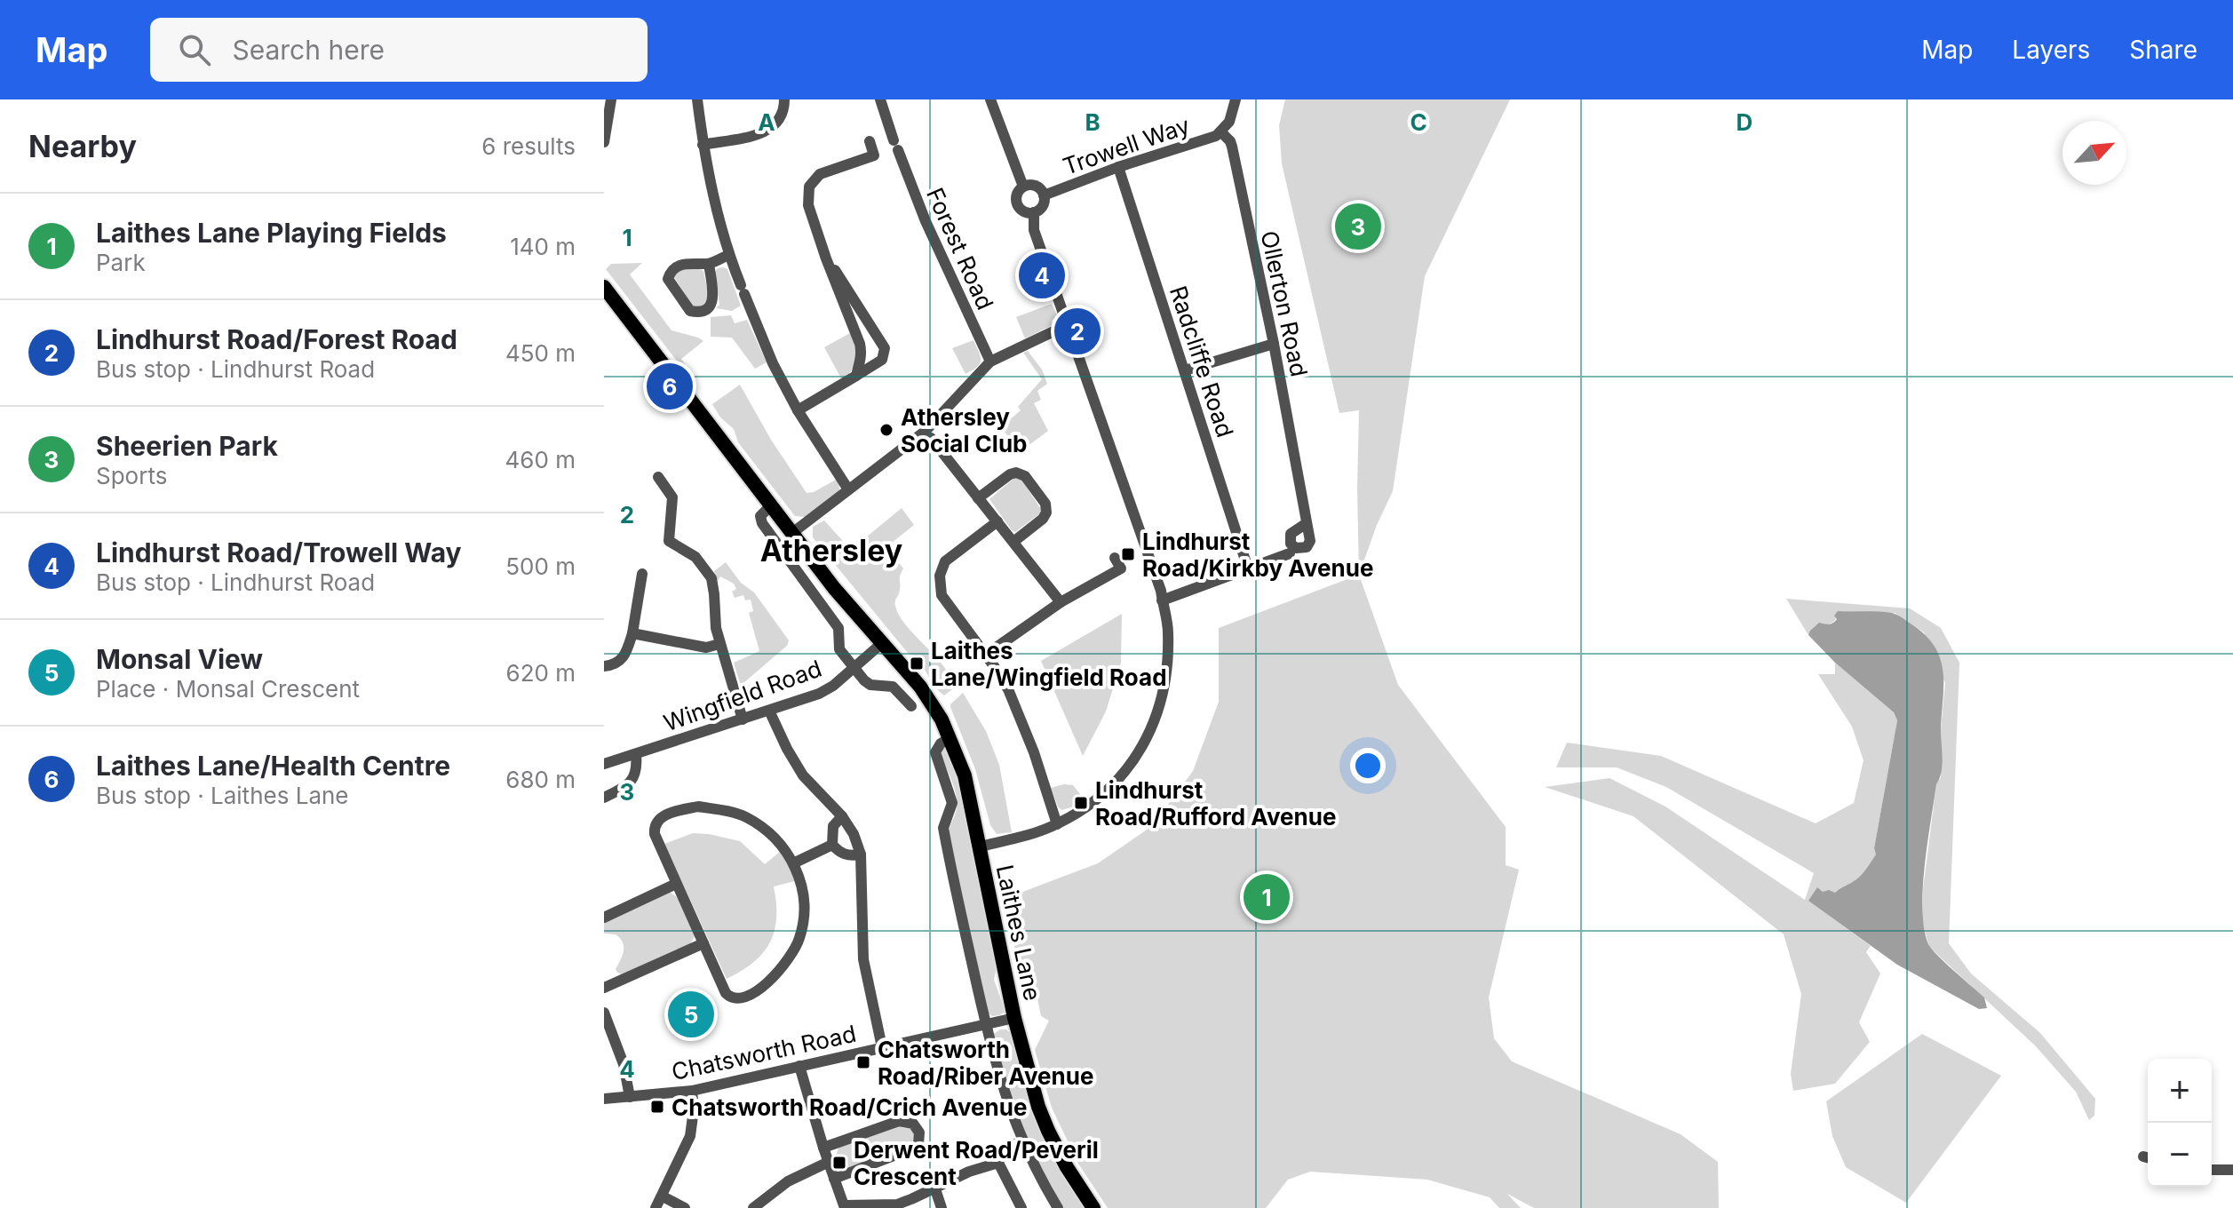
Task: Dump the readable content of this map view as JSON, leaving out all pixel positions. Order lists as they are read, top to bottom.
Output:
{
  "streets": {
    "main road": ["Laithes Lane"],
    "street": [
      "Trowell Way",
      "Forest Road",
      "Ollerton Road",
      "Radcliffe Road",
      "Wingfield Road",
      "Chatsworth Road"
    ]
  },
  "crossings": [
    ["Trowell Way", "Ollerton Road"],
    ["Trowell Way", "Radcliffe Road"],
    ["Wingfield Road", "Laithes Lane"],
    ["Laithes Lane", "Chatsworth Road"]
  ],
  "districts": ["Athersley"],
  "places": {
    "other": ["Athersley Social Club"],
    "transit": [
      "Lindhurst Road/Kirkby Avenue",
      "Laithes Lane/Wingfield Road",
      "Lindhurst Road/Rufford Avenue",
      "Chatsworth Road/Riber Avenue",
      "Chatsworth Road/Crich Avenue",
      "Derwent Road/Peveril Crescent"
    ]
  },
  "north": "top right",
  "page": {
    "header": "Map",
    "search": "Search here",
    "nav": ["Map", "Layers", "Share"],
    "heading": ["Nearby", "6 results"],
    "list": [
      {
        "mark": "1",
        "name": "Laithes Lane Playing Fields",
        "note": "Park",
        "value": "140 m"
      },
      {
        "mark": "2",
        "name": "Lindhurst Road/Forest Road",
        "note": "Bus stop · Lindhurst Road",
        "value": "450 m"
      },
      {
        "mark": "3",
        "name": "Sheerien Park",
        "note": "Sports",
        "value": "460 m"
      },
      {
        "mark": "4",
        "name": "Lindhurst Road/Trowell Way",
        "note": "Bus stop · Lindhurst Road",
        "value": "500 m"
      },
      {
        "mark": "5",
        "name": "Monsal View",
        "note": "Place · Monsal Crescent",
        "value": "620 m"
      },
      {
        "mark": "6",
        "name": "Laithes Lane/Health Centre",
        "note": "Bus stop · Laithes Lane",
        "value": "680 m"
      }
    ],
    "pins": [
      "3",
      "4",
      "2",
      "6",
      "1",
      "5"
    ],
    "map_buttons": ["+", "−"]
  },
  "grid": {
    "columns": [
      "A",
      "B",
      "C",
      "D"
    ],
    "rows": [
      "1",
      "2",
      "3",
      "4"
    ]
  }
}
